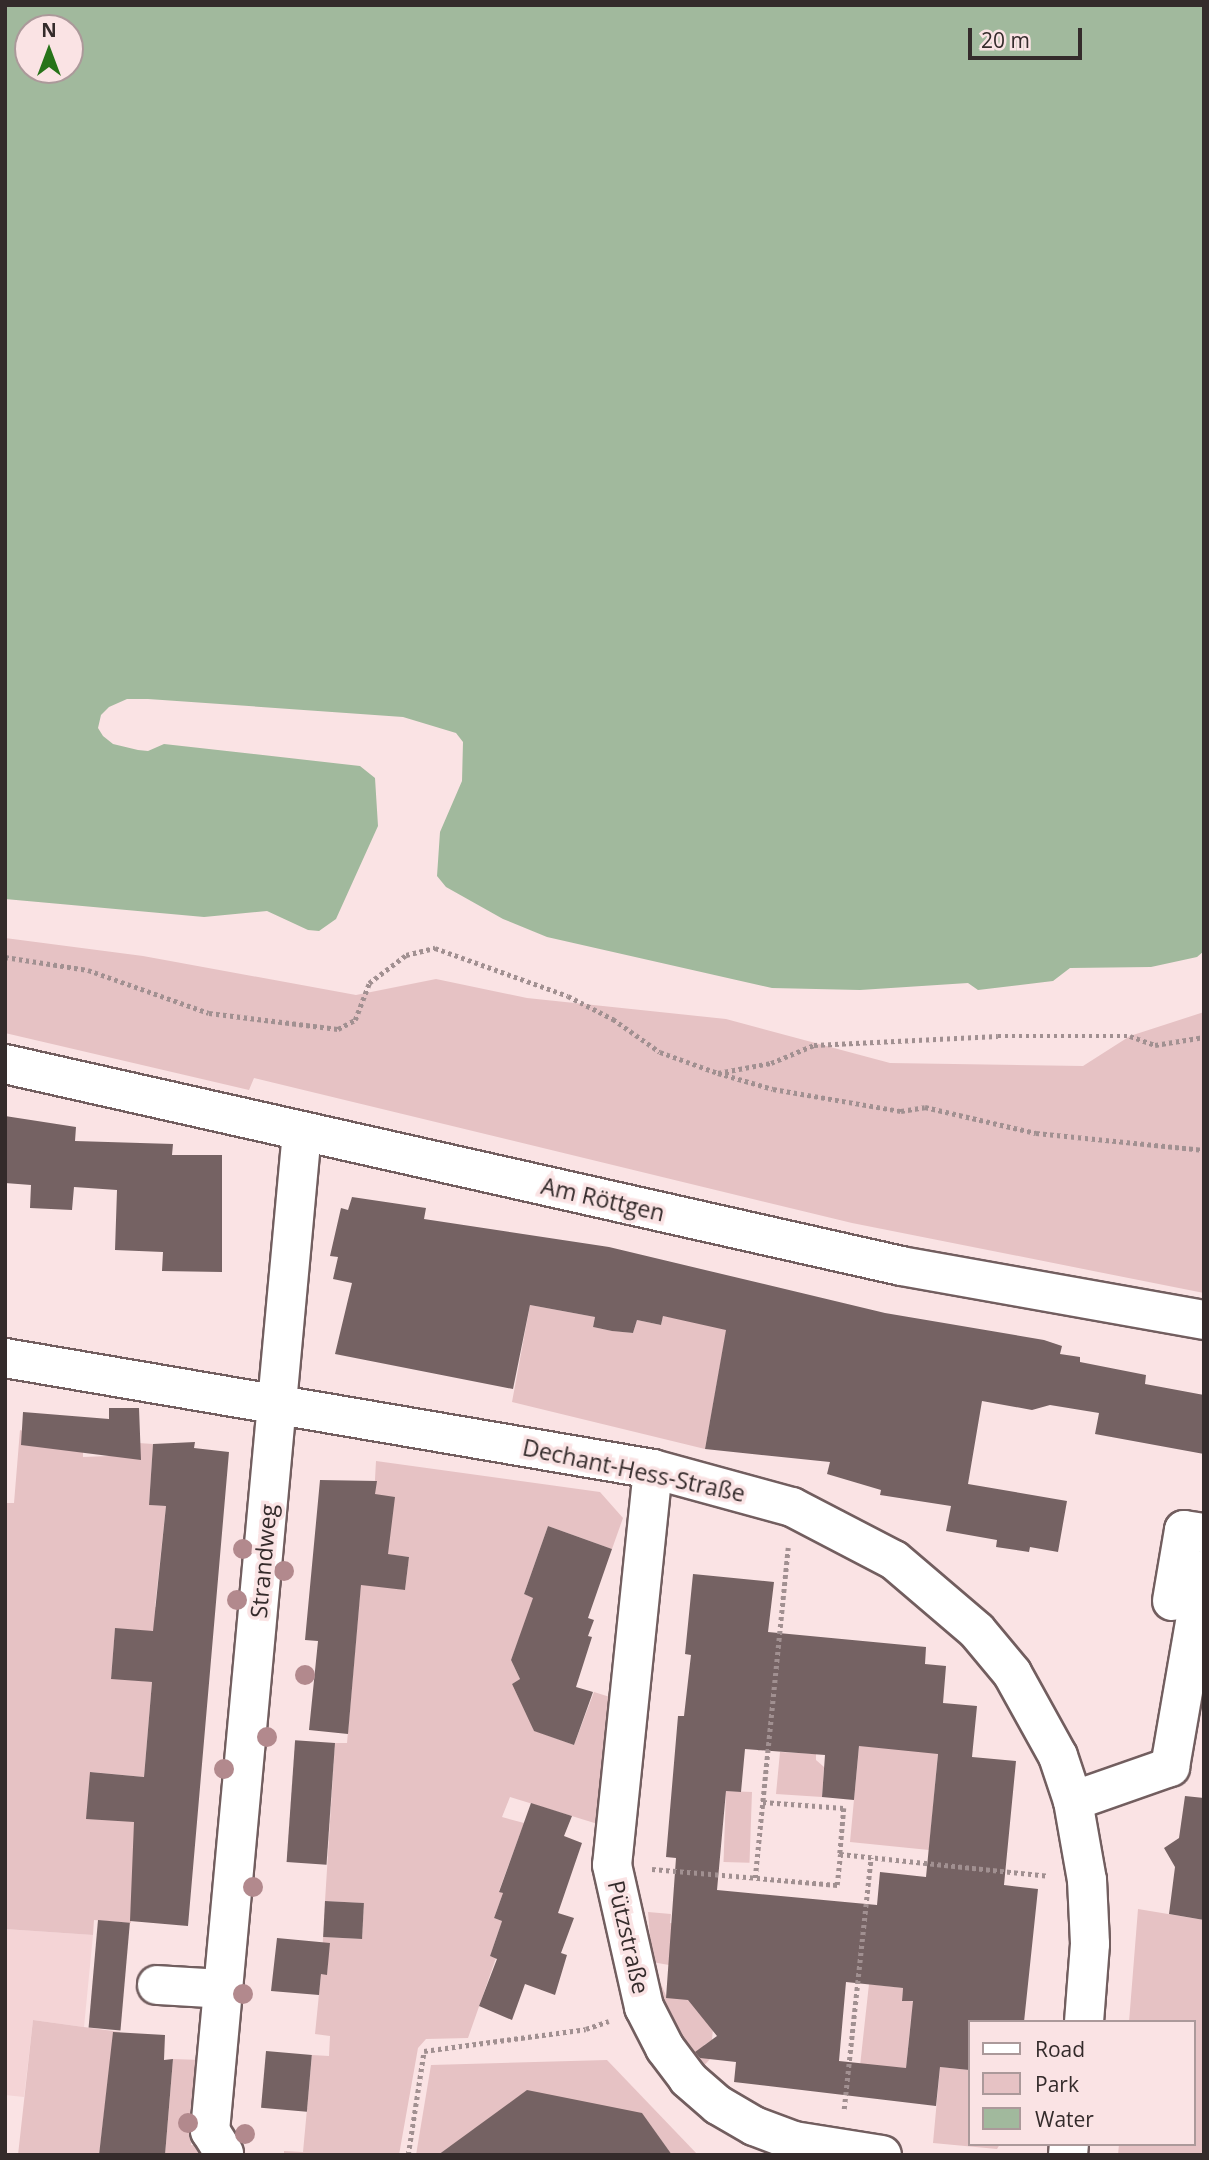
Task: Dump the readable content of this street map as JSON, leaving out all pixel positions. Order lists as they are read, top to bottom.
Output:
{
  "streets": {
    "street": [
      "Am Röttgen",
      "Dechant-Hess-Straße",
      "Strandweg",
      "Pützstraße"
    ]
  },
  "crossings": [
    ["Am Röttgen", "Strandweg"],
    ["Dechant-Hess-Straße", "Strandweg"],
    ["Dechant-Hess-Straße", "Pützstraße"]
  ],
  "legend": ["Road", "Park", "Water"],
  "scale_bar": "20 m",
  "north": "top"
}
